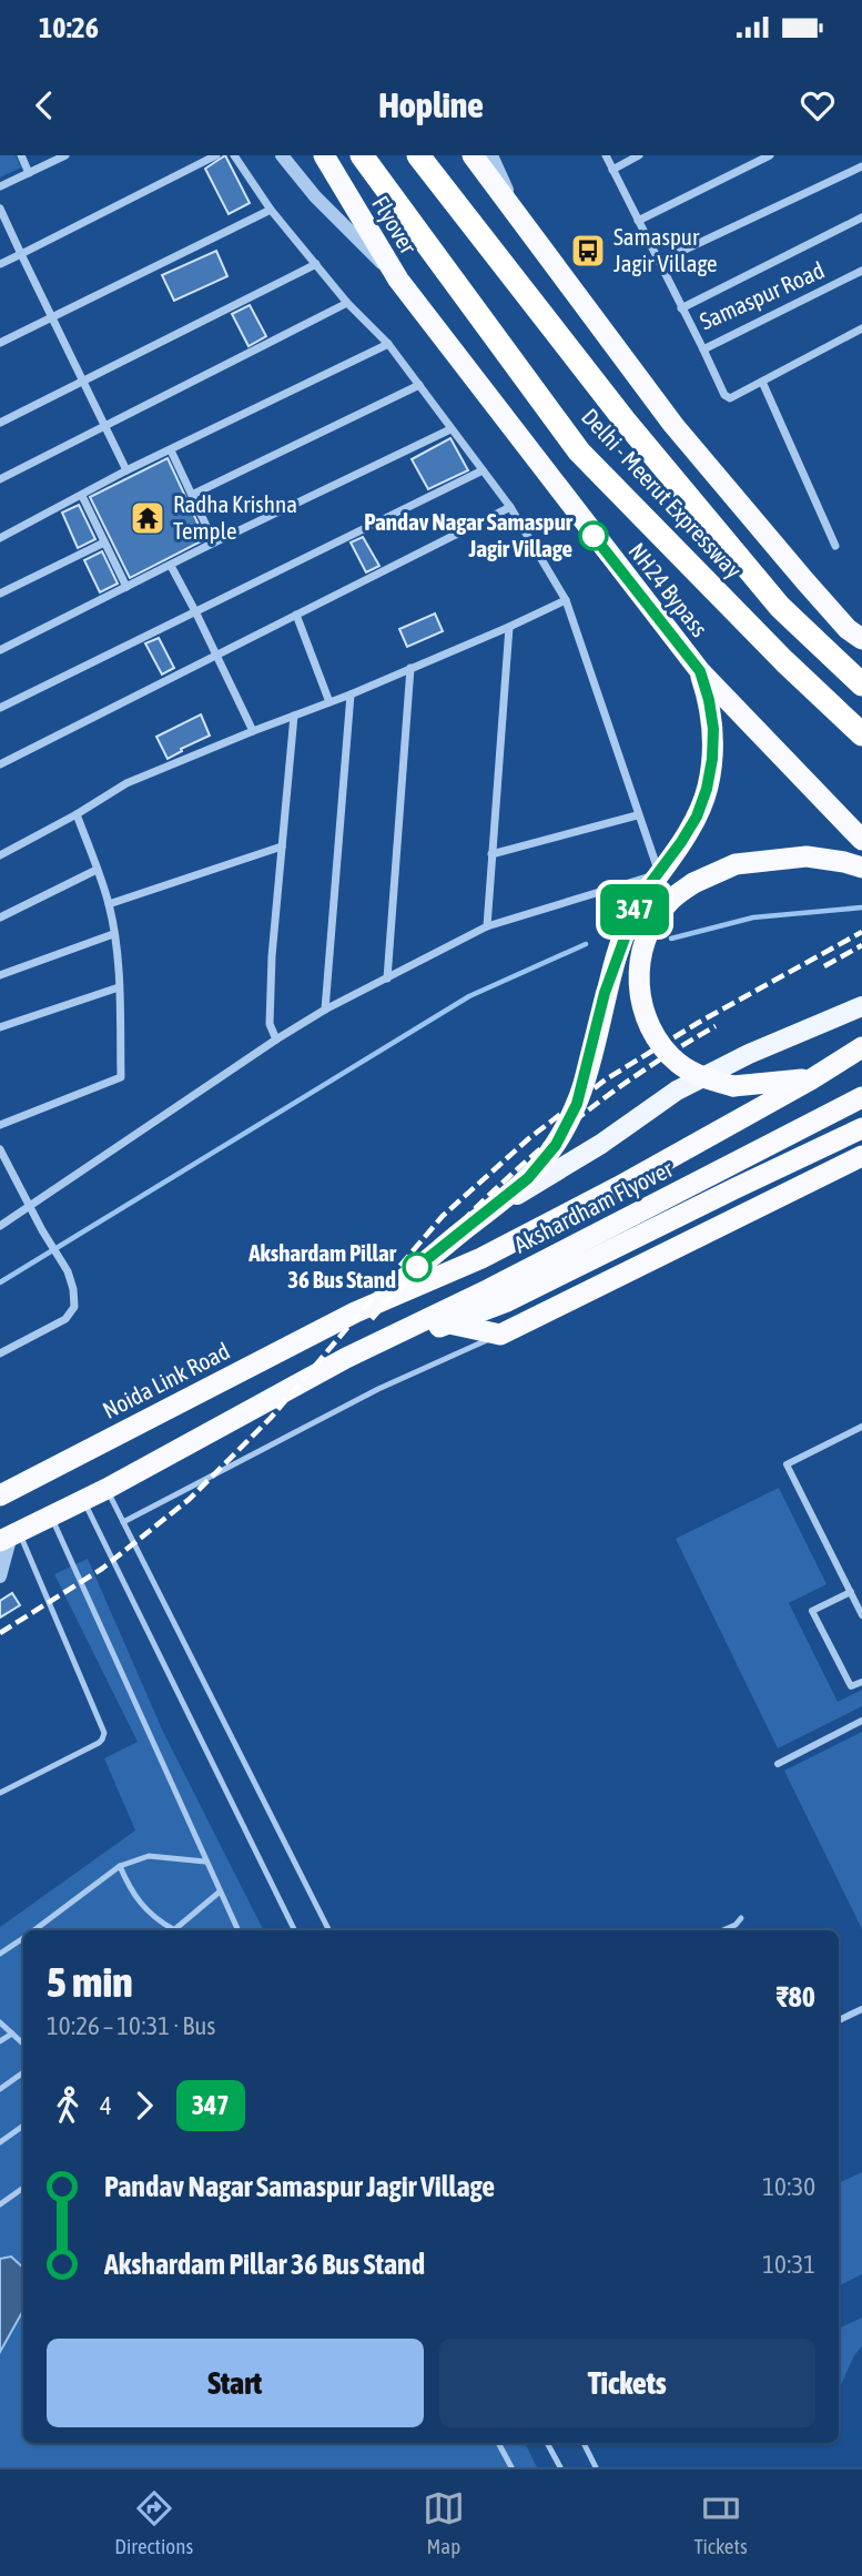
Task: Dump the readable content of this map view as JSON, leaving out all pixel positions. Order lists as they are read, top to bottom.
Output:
{
  "streets": {
    "highway": [
      "Flyover",
      "Delhi - Meerut Expressway",
      "NH24 Bypass",
      "Akshardham Flyover",
      "Noida Link Road"
    ],
    "street": ["Samaspur Road"]
  },
  "crossings": [
    ["Flyover", "NH24 Bypass"],
    ["Akshardham Flyover", "Noida Link Road"]
  ],
  "places": {
    "bus stop": ["Samaspur Jagir Village"],
    "temple": ["Radha Krishna Temple"],
    "other": ["Pandav Nagar Samaspur Jagir Village", "Akshardam Pillar 36 Bus Stand"]
  },
  "lines": ["bus line 347"],
  "page": {
    "status": "10:26",
    "header": "Hopline",
    "on_map": "347",
    "heading": ["5 min", "10:26 – 10:31 · Bus", "₹80"],
    "legs": ["4", "347"],
    "list": [
      {
        "name": "Pandav Nagar Samaspur Jagir Village",
        "value": "10:30"
      },
      {
        "name": "Akshardam Pillar 36 Bus Stand",
        "value": "10:31"
      }
    ],
    "buttons": ["Start", "Tickets"],
    "tabs": ["Directions", "Map", "Tickets"]
  }
}
